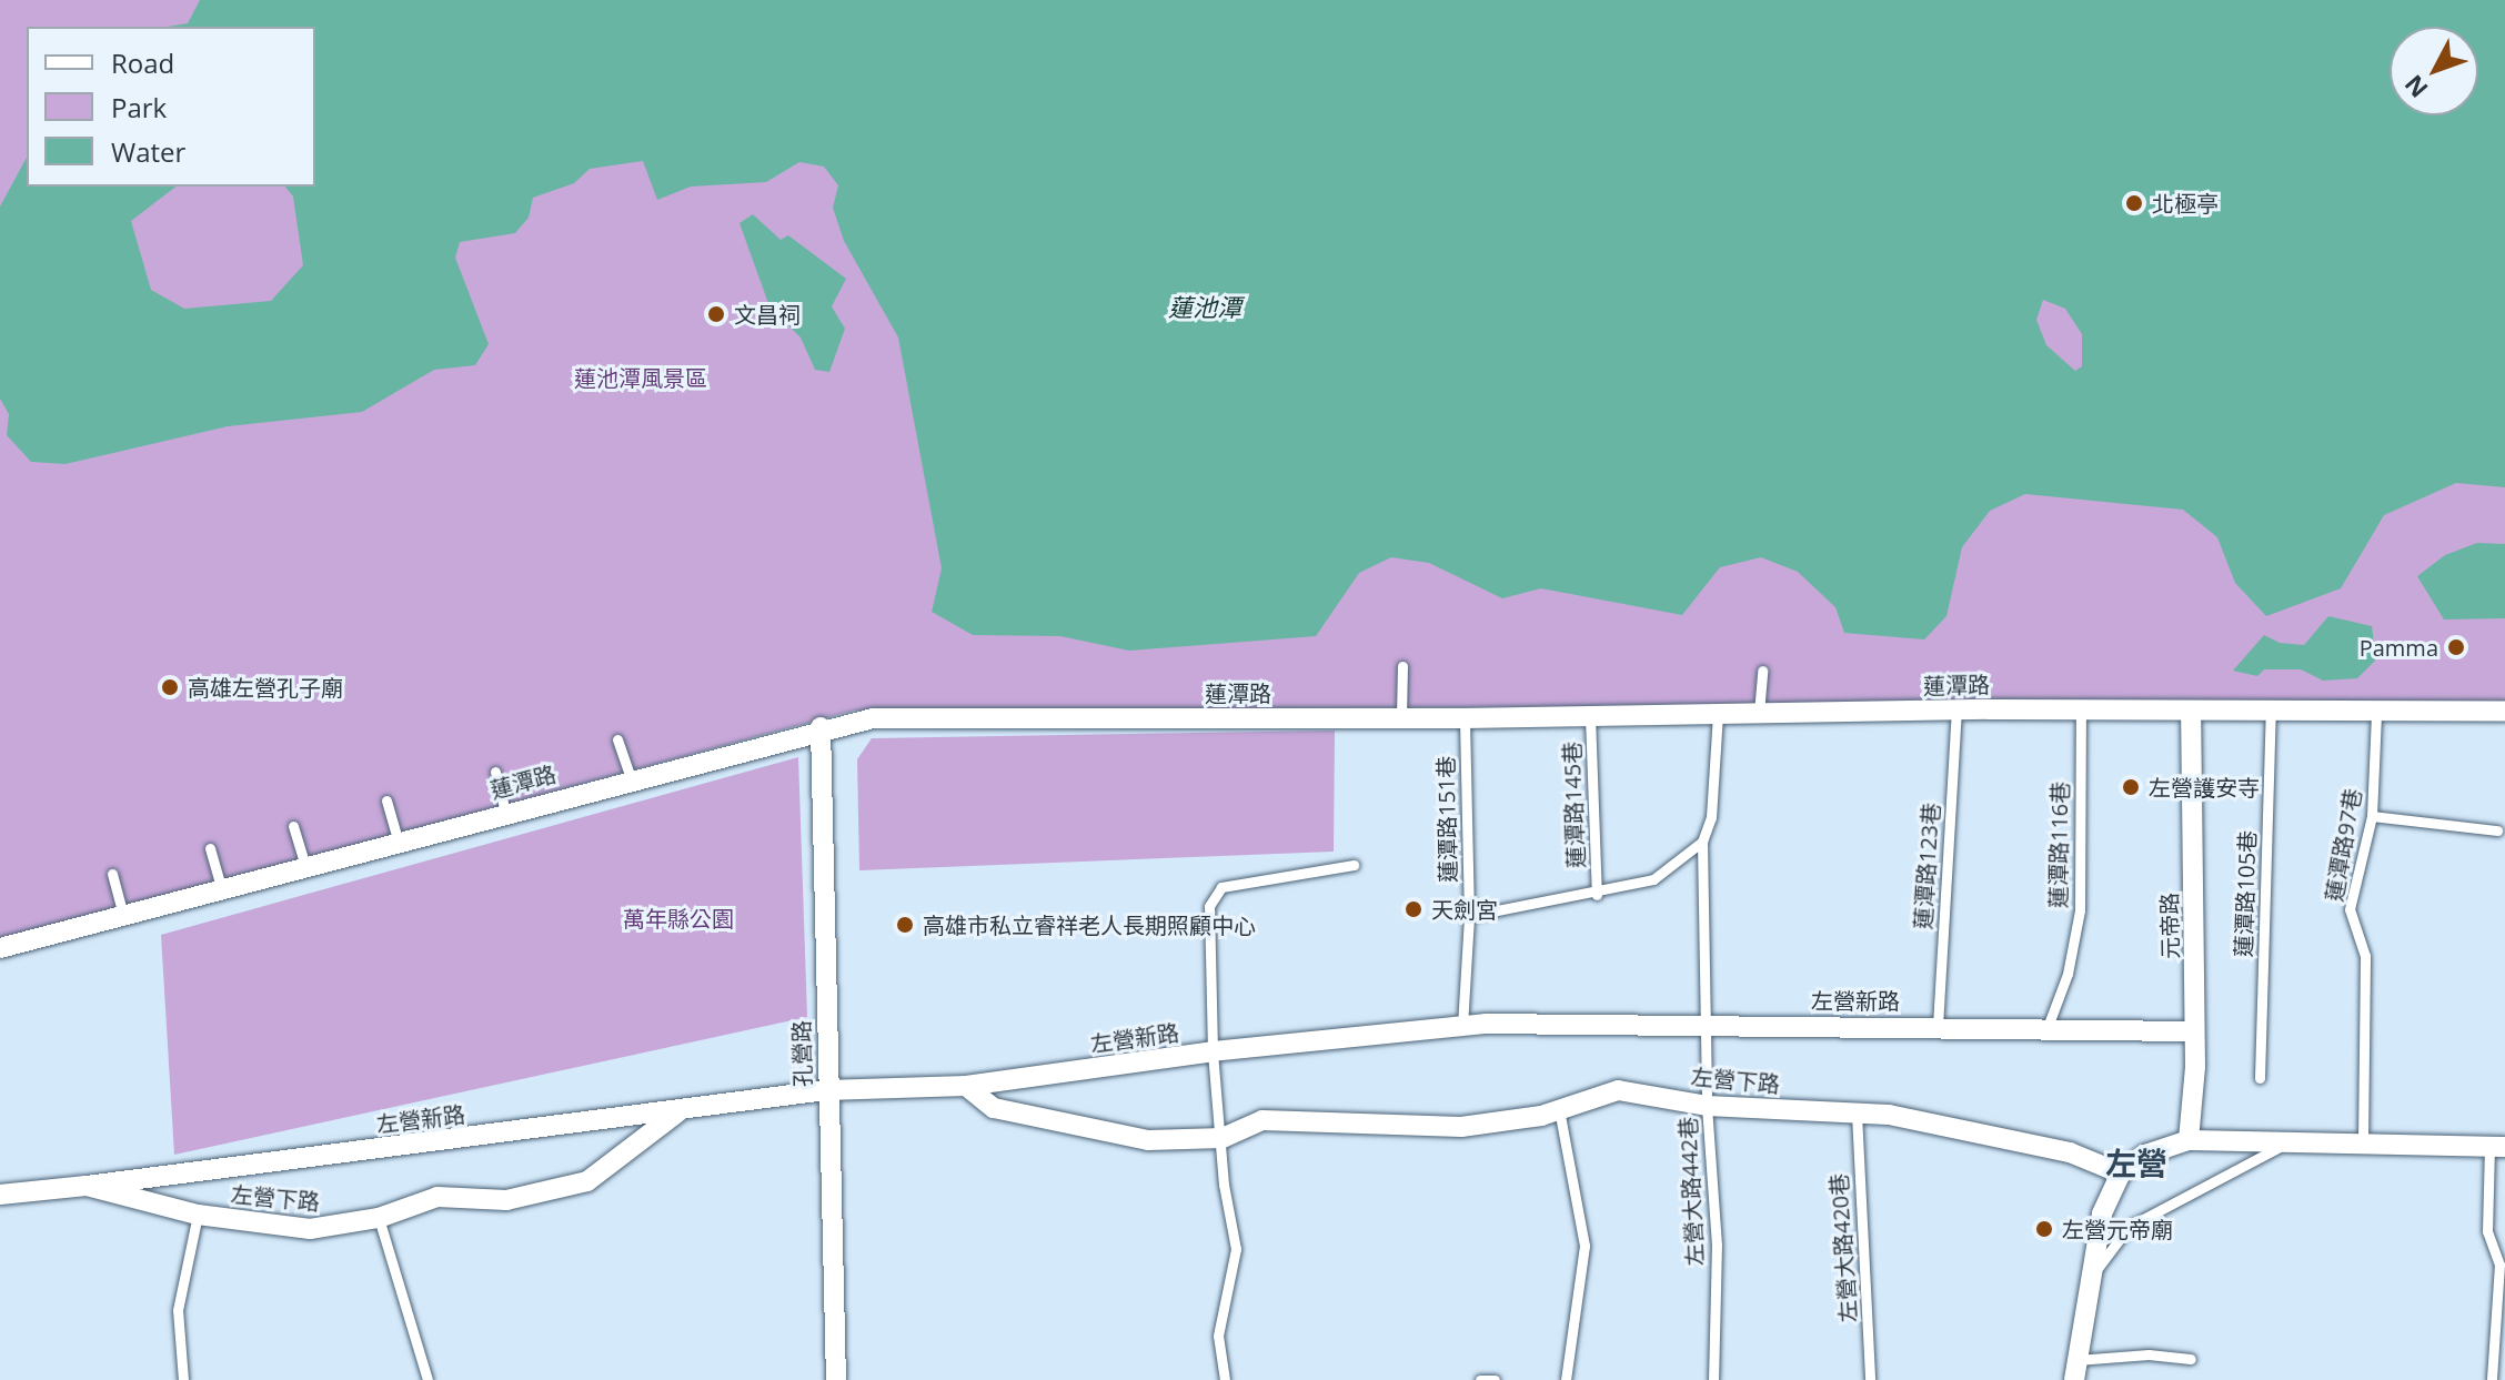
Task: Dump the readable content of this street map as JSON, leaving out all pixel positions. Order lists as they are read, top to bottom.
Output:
{
  "streets": {
    "street": [
      "蓮潭路",
      "元帝路",
      "左營新路",
      "孔營路",
      "左營下路"
    ],
    "lane": [
      "蓮潭路145巷",
      "蓮潭路151巷",
      "蓮潭路116巷",
      "蓮潭路97巷",
      "蓮潭路123巷",
      "蓮潭路105巷",
      "左營大路442巷",
      "左營大路420巷"
    ]
  },
  "crossings": [
    ["蓮潭路", "蓮潭路145巷"],
    ["蓮潭路", "蓮潭路151巷"],
    ["蓮潭路", "蓮潭路116巷"],
    ["蓮潭路", "蓮潭路97巷"],
    ["蓮潭路", "蓮潭路123巷"],
    ["蓮潭路", "蓮潭路105巷"],
    ["蓮潭路", "元帝路"],
    ["蓮潭路", "孔營路"],
    ["蓮潭路", "左營大路442巷"],
    ["蓮潭路151巷", "左營新路"],
    ["蓮潭路116巷", "左營新路"],
    ["蓮潭路123巷", "左營新路"],
    ["元帝路", "左營新路"],
    ["左營新路", "孔營路"],
    ["左營新路", "左營下路"],
    ["左營新路", "左營大路442巷"],
    ["左營下路", "左營大路442巷"],
    ["左營下路", "左營大路420巷"]
  ],
  "districts": ["左營"],
  "water": ["蓮池潭"],
  "parks": ["蓮池潭風景區", "萬年縣公園"],
  "places": [
    "北極亭",
    "文昌祠",
    "Pamma",
    "高雄左營孔子廟",
    "左營護安寺",
    "天劍宮",
    "高雄市私立睿祥老人長期照顧中心",
    "左營元帝廟"
  ],
  "legend": ["Road", "Park", "Water"],
  "north": "bottom left"
}
